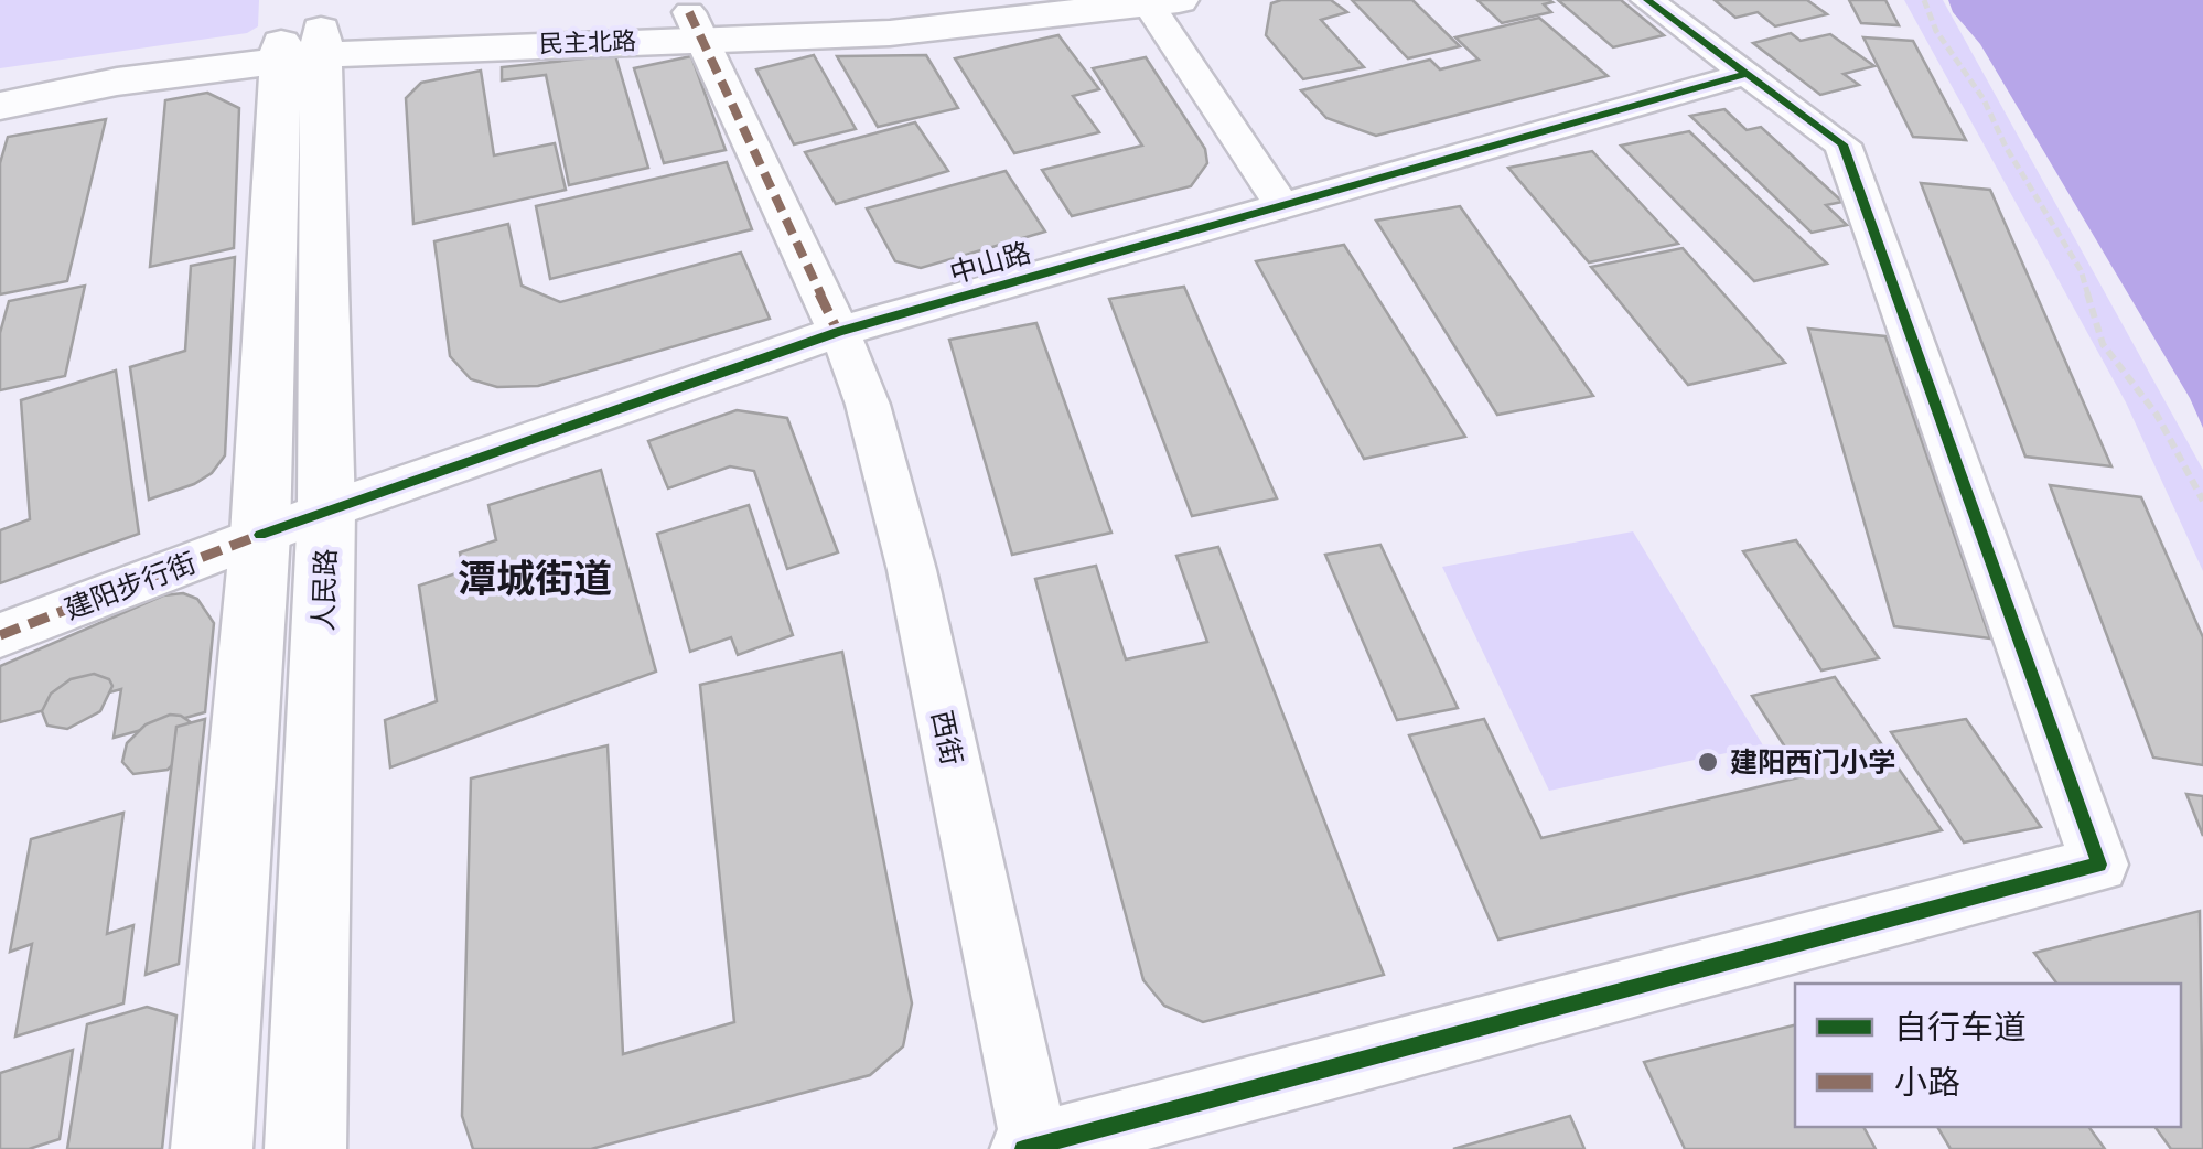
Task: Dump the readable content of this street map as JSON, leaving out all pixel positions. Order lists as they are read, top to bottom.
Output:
{
  "streets": {
    "highway": ["民主北路", "人民路"],
    "street": ["中山路", "建阳步行街", "西街"]
  },
  "crossings": [
    ["民主北路", "人民路"],
    ["民主北路", "西街"],
    ["中山路", "建阳步行街"],
    ["中山路", "人民路"],
    ["中山路", "西街"]
  ],
  "districts": ["潭城街道"],
  "places": ["建阳西门小学"],
  "legend": ["自行车道", "小路"]
}
